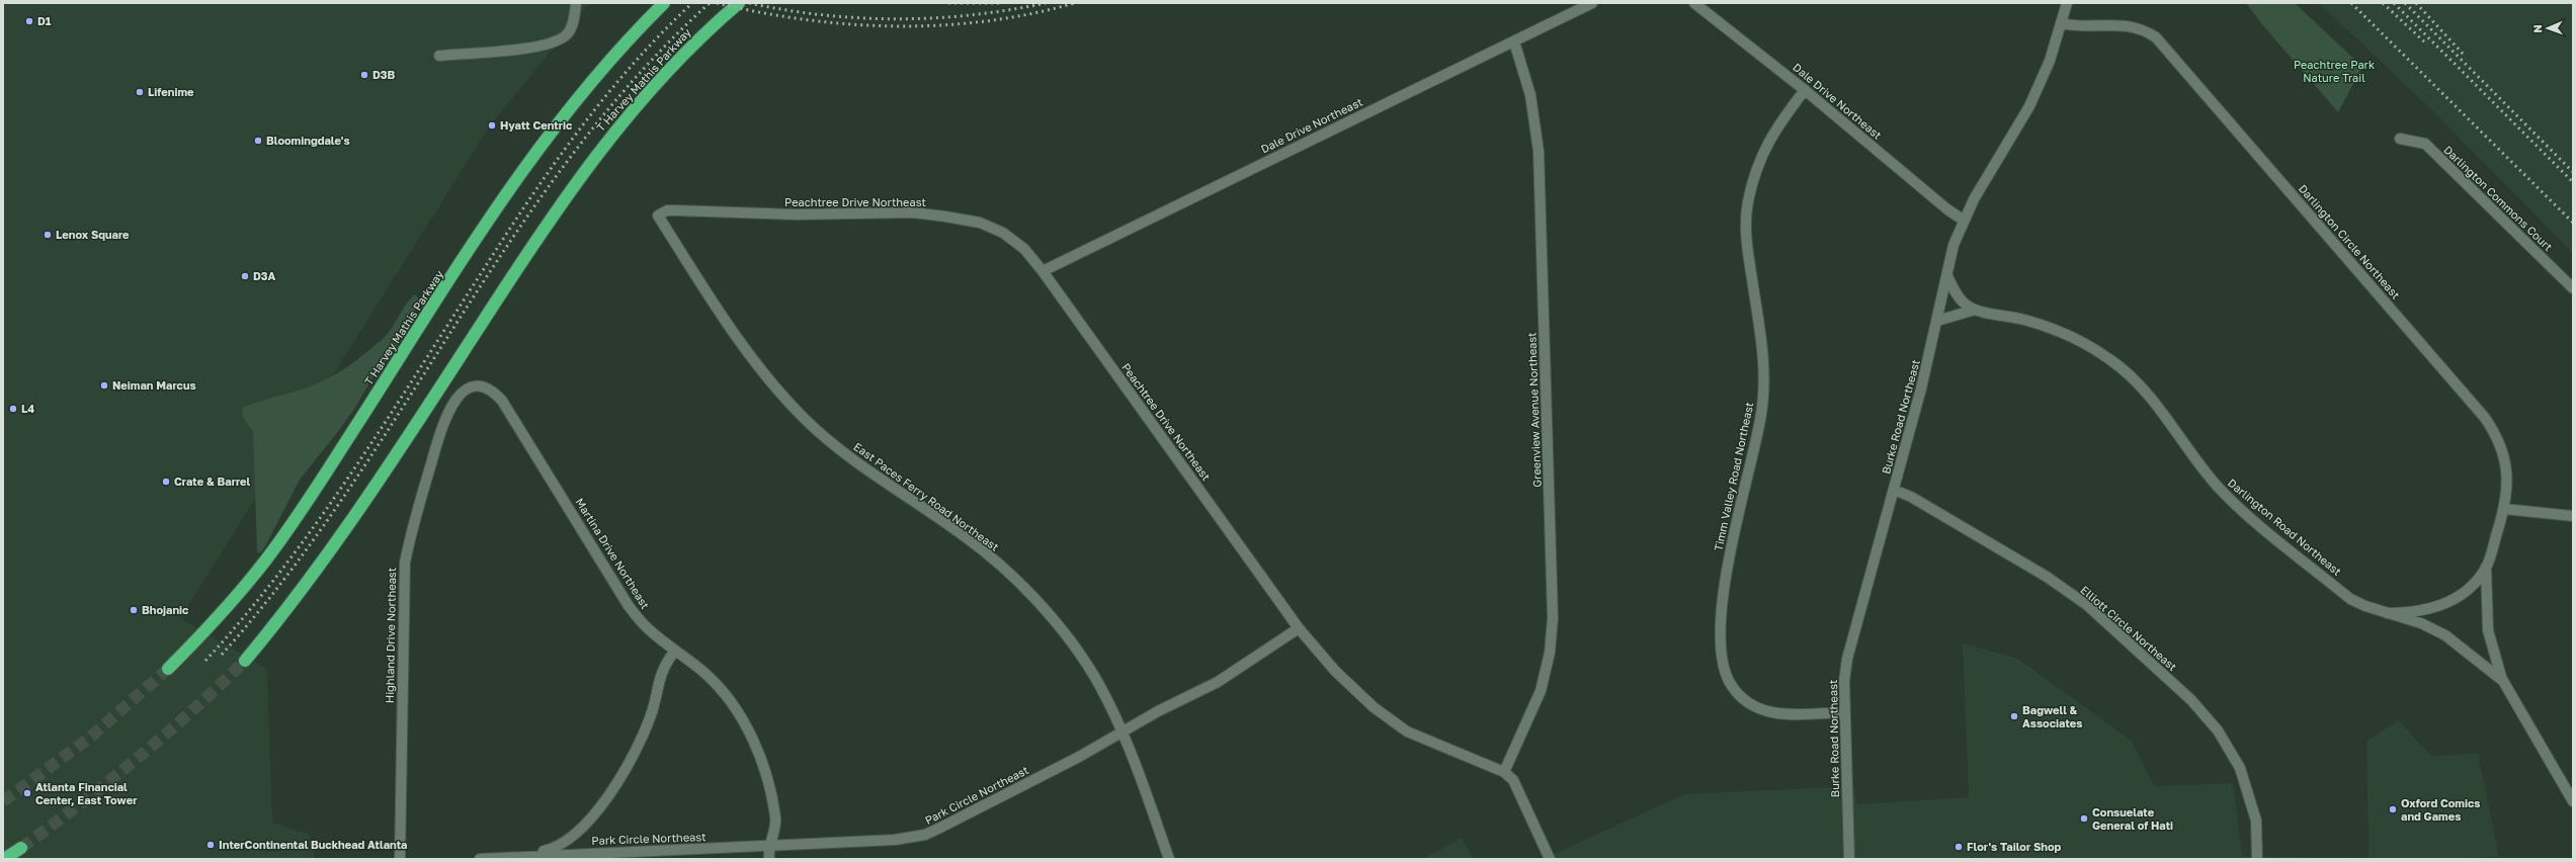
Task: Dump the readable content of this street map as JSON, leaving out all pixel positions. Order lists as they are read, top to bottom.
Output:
{
  "streets": {
    "highway": ["T Harvey Mathis Parkway"],
    "street": [
      "Dale Drive Northeast",
      "Darlington Commons Court",
      "Peachtree Drive Northeast",
      "Darlington Circle Northeast",
      "Greenview Avenue Northeast",
      "Burke Road Northeast",
      "Timm Valley Road Northeast",
      "East Paces Ferry Road Northeast",
      "Darlington Road Northeast",
      "Martina Drive Northeast",
      "Elliott Circle Northeast",
      "Highland Drive Northeast",
      "Park Circle Northeast"
    ]
  },
  "crossings": [
    ["Dale Drive Northeast", "Peachtree Drive Northeast"],
    ["Dale Drive Northeast", "Greenview Avenue Northeast"],
    ["Dale Drive Northeast", "Burke Road Northeast"],
    ["Dale Drive Northeast", "Timm Valley Road Northeast"],
    ["Peachtree Drive Northeast", "Greenview Avenue Northeast"],
    ["Peachtree Drive Northeast", "East Paces Ferry Road Northeast"],
    ["Peachtree Drive Northeast", "Park Circle Northeast"],
    ["Darlington Circle Northeast", "Burke Road Northeast"],
    ["Darlington Circle Northeast", "Darlington Road Northeast"],
    ["Burke Road Northeast", "Timm Valley Road Northeast"],
    ["Burke Road Northeast", "Darlington Road Northeast"],
    ["Burke Road Northeast", "Elliott Circle Northeast"],
    ["East Paces Ferry Road Northeast", "Park Circle Northeast"],
    ["Martina Drive Northeast", "Highland Drive Northeast"],
    ["Martina Drive Northeast", "Park Circle Northeast"]
  ],
  "parks": ["Peachtree Park Nature Trail"],
  "places": [
    "D1",
    "D3B",
    "Lifenime",
    "Hyatt Centric",
    "Bloomingdale's",
    "Lenox Square",
    "D3A",
    "Neiman Marcus",
    "L4",
    "Crate & Barrel",
    "Bhojanic",
    "Bagwell & Associates",
    "Atlanta Financial Center, East Tower",
    "Oxford Comics and Games",
    "Consuelate General of Hati",
    "InterContinental Buckhead Atlanta",
    "Flor's Tailor Shop"
  ],
  "north": "left"
}
